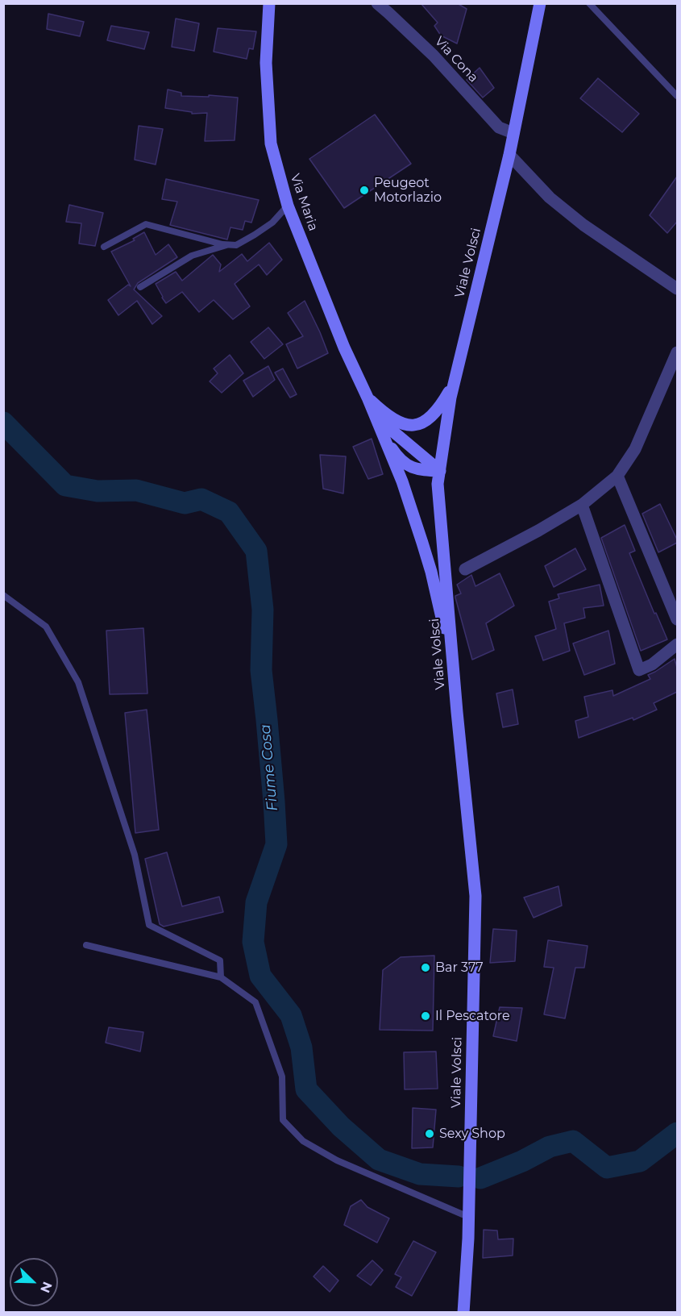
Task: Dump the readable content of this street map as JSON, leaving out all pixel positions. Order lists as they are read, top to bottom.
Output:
{
  "streets": {
    "main road": ["Via Maria", "Viale Volsci"],
    "street": ["Via Cona"]
  },
  "crossings": [
    ["Via Cona", "Viale Volsci"]
  ],
  "water": ["Fiume Cosa"],
  "places": [
    "Peugeot Motorlazio",
    "Bar 377",
    "Il Pescatore",
    "Sexy Shop"
  ],
  "north": "bottom right"
}
